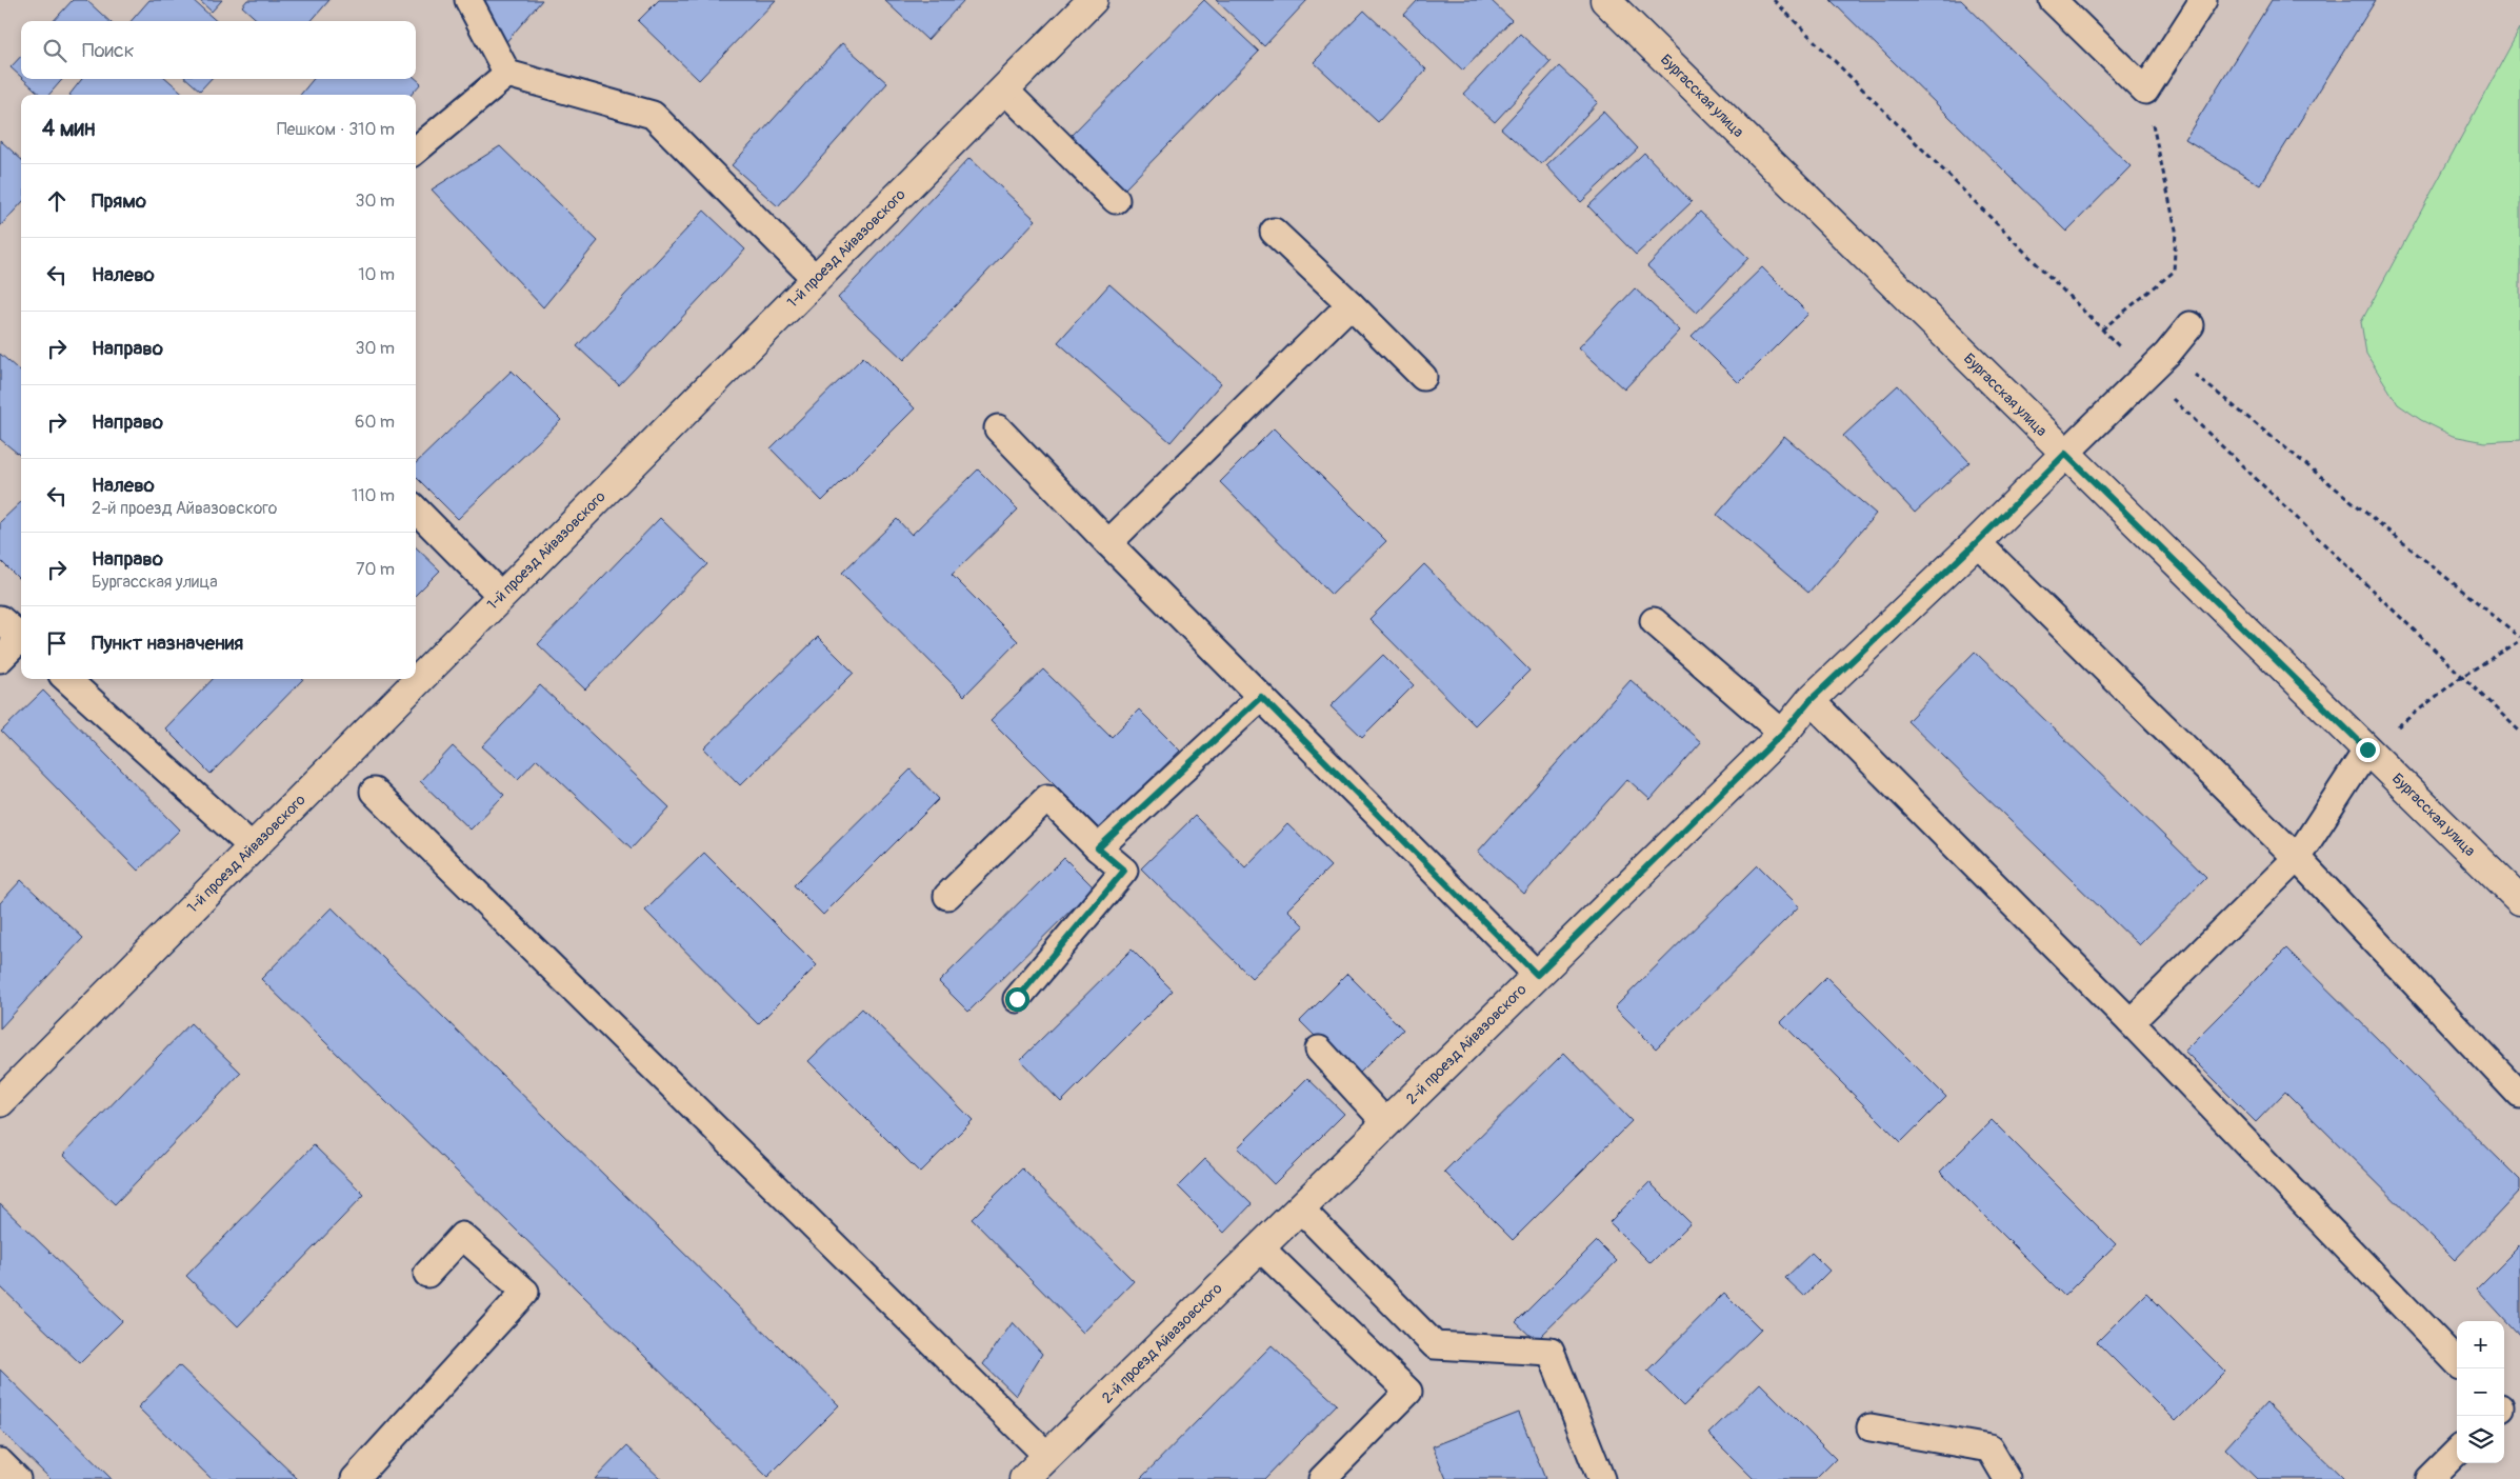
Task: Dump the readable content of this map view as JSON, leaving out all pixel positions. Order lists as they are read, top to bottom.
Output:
{
  "streets": {
    "street": ["Бургасская улица", "1-й проезд Айвазовского", "2-й проезд Айвазовского"]
  },
  "crossings": [
    ["Бургасская улица", "2-й проезд Айвазовского"]
  ],
  "page": {
    "search": "Поиск",
    "heading": ["4 мин", "Пешком · 310 m"],
    "list": [
      ["Прямо", "30 m"],
      ["Налево", "10 m"],
      ["Направо", "30 m"],
      ["Направо", "60 m"],
      ["Налево", "2-й проезд Айвазовского", "110 m"],
      ["Направо", "Бургасская улица", "70 m"],
      "Пункт назначения"
    ],
    "map_buttons": ["+", "−"]
  }
}
